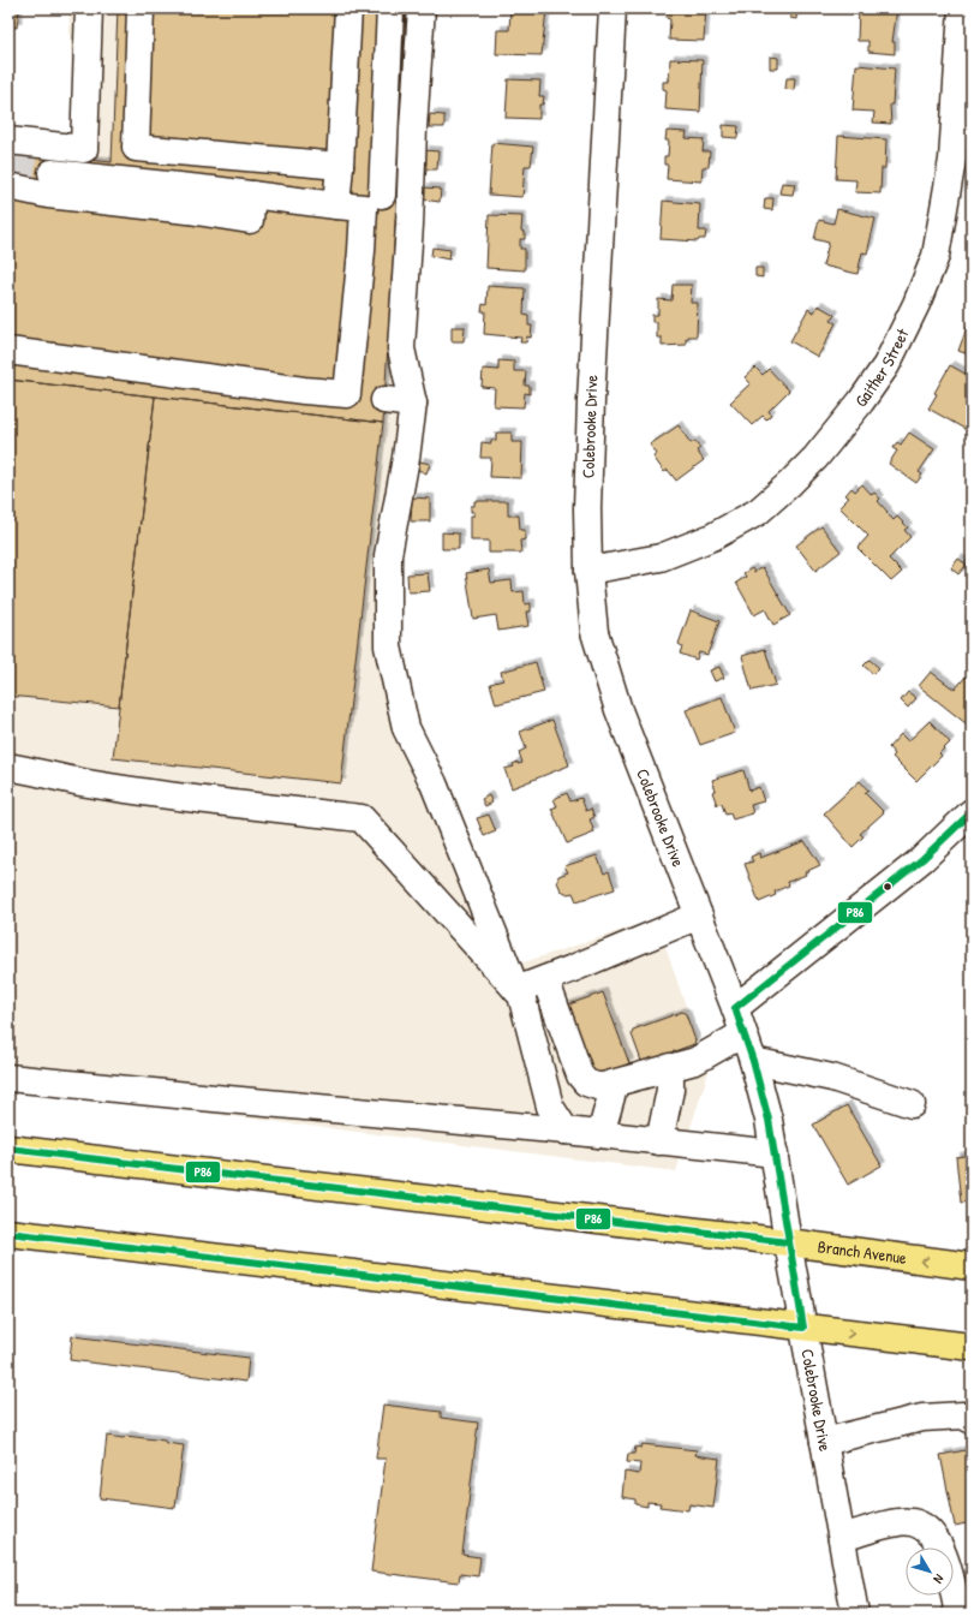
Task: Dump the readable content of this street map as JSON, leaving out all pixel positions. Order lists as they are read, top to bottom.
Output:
{
  "streets": {
    "highway": ["Branch Avenue"],
    "street": ["Gaither Street", "Colebrooke Drive"]
  },
  "crossings": [
    ["Gaither Street", "Colebrooke Drive"],
    ["Colebrooke Drive", "Branch Avenue"]
  ],
  "lines": ["transit line P86"],
  "north": "bottom right"
}
